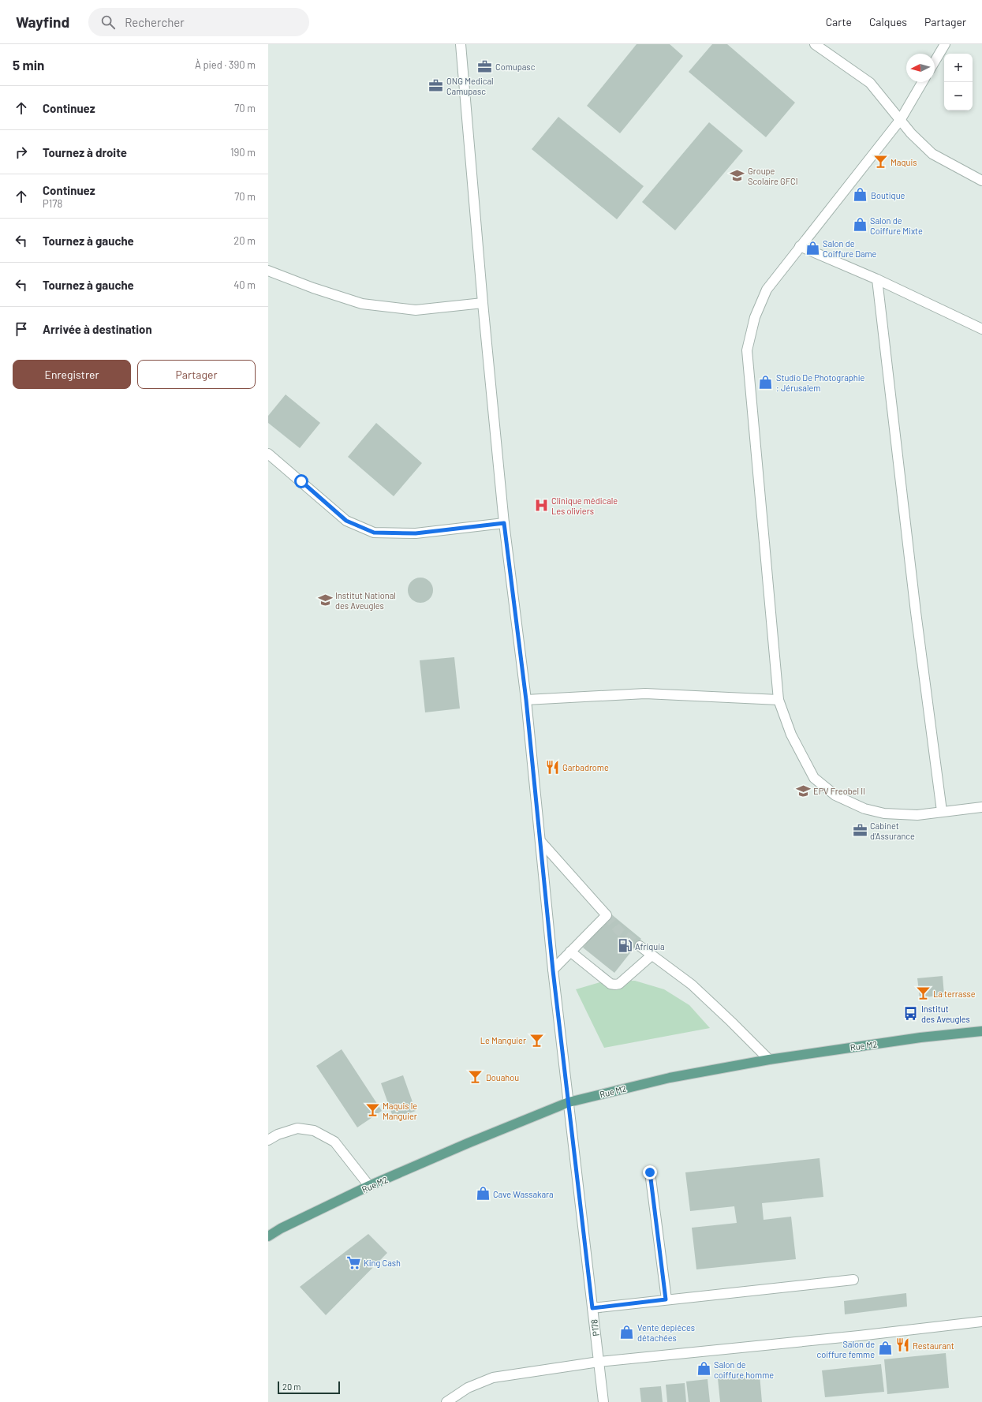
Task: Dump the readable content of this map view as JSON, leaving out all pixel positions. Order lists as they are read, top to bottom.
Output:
{
  "streets": {
    "main road": ["Rue M2"],
    "street": ["P178"]
  },
  "crossings": [
    ["Rue M2", "P178"]
  ],
  "places": {
    "office": ["Comupasc", "ONG Medical Camupasc", "Cabinet d'Assurance"],
    "bar": [
      "Maquis",
      "La terrasse",
      "Le Manguier",
      "Douahou",
      "Maquis le Manguier"
    ],
    "school or university": ["Groupe Scolaire GFCI", "Institut National des Aveugles", "EPV Freobel II"],
    "shop": [
      "Boutique",
      "Salon de Coiffure Mixte",
      "Salon de Coiffure Dame",
      "Studio De Photographie : Jérusalem",
      "Cave Wassakara",
      "Vente depièces détachées",
      "Salon de coiffure femme",
      "Salon de coiffure homme"
    ],
    "hospital": ["Clinique médicale Les oliviers"],
    "restaurant": ["Garbadrome", "Restaurant"],
    "fuel station": ["Afriquia"],
    "bus stop": ["Institut des Aveugles"],
    "supermarket": ["King Cash"]
  },
  "scale_bar": "20 m",
  "north": "left",
  "page": {
    "header": "Wayfind",
    "search": "Rechercher",
    "nav": ["Carte", "Calques", "Partager"],
    "heading": ["5 min", "À pied · 390 m"],
    "map_buttons": ["+", "−"],
    "list": [
      ["Continuez", "70 m"],
      ["Tournez à droite", "190 m"],
      ["Continuez", "P178", "70 m"],
      ["Tournez à gauche", "20 m"],
      ["Tournez à gauche", "40 m"],
      "Arrivée à destination"
    ],
    "buttons": ["Enregistrer", "Partager"],
    "scale": "20 m"
  }
}
